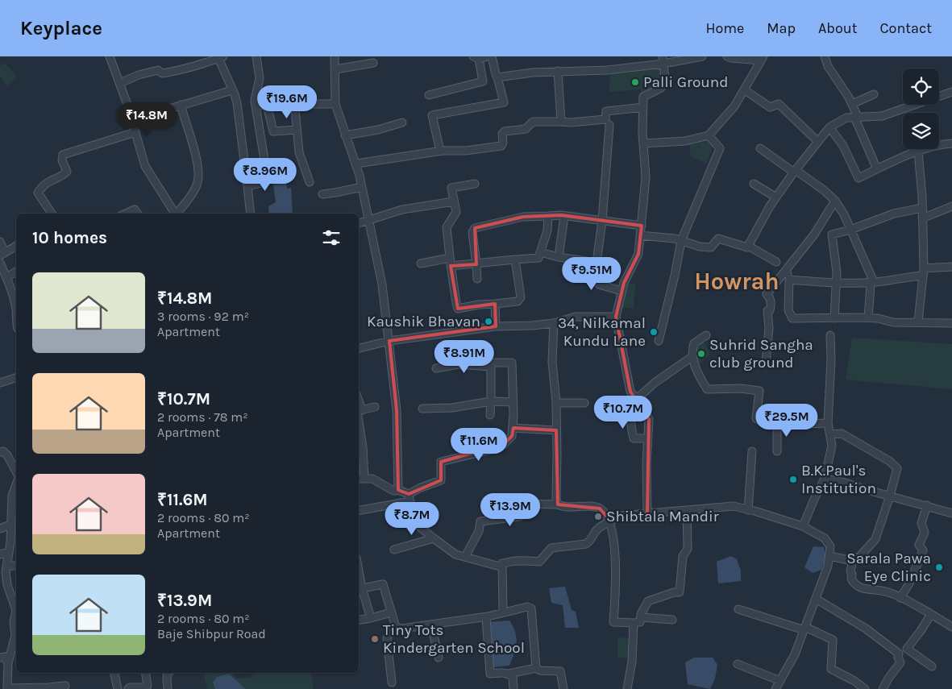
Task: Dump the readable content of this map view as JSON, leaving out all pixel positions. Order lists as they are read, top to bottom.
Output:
{
  "districts": ["Howrah"],
  "places": [
    "Palli Ground",
    "Kaushik Bhavan",
    "34, Nilkamal Kundu Lane",
    "Suhrid Sangha club ground",
    "B.K.Paul's Institution",
    "Shibtala Mandir",
    "Sarala Pawa Eye Clinic",
    "Tiny Tots Kindergarten School"
  ],
  "page": {
    "header": "Keyplace",
    "nav": [
      "Home",
      "Map",
      "About",
      "Contact"
    ],
    "price": [
      "₹19.6M",
      "₹14.8M",
      "₹8.96M",
      "₹9.51M",
      "₹8.91M",
      "₹10.7M",
      "₹29.5M",
      "₹11.6M",
      "₹13.9M",
      "₹8.7M"
    ],
    "heading": "10 homes",
    "list": [
      {
        "name": "₹14.8M",
        "note": "3 rooms · 92 m² · Apartment"
      },
      {
        "name": "₹10.7M",
        "note": "2 rooms · 78 m² · Apartment"
      },
      {
        "name": "₹11.6M",
        "note": "2 rooms · 80 m² · Apartment"
      },
      {
        "name": "₹13.9M",
        "note": "2 rooms · 80 m² · Baje Shibpur Road"
      }
    ]
  }
}
